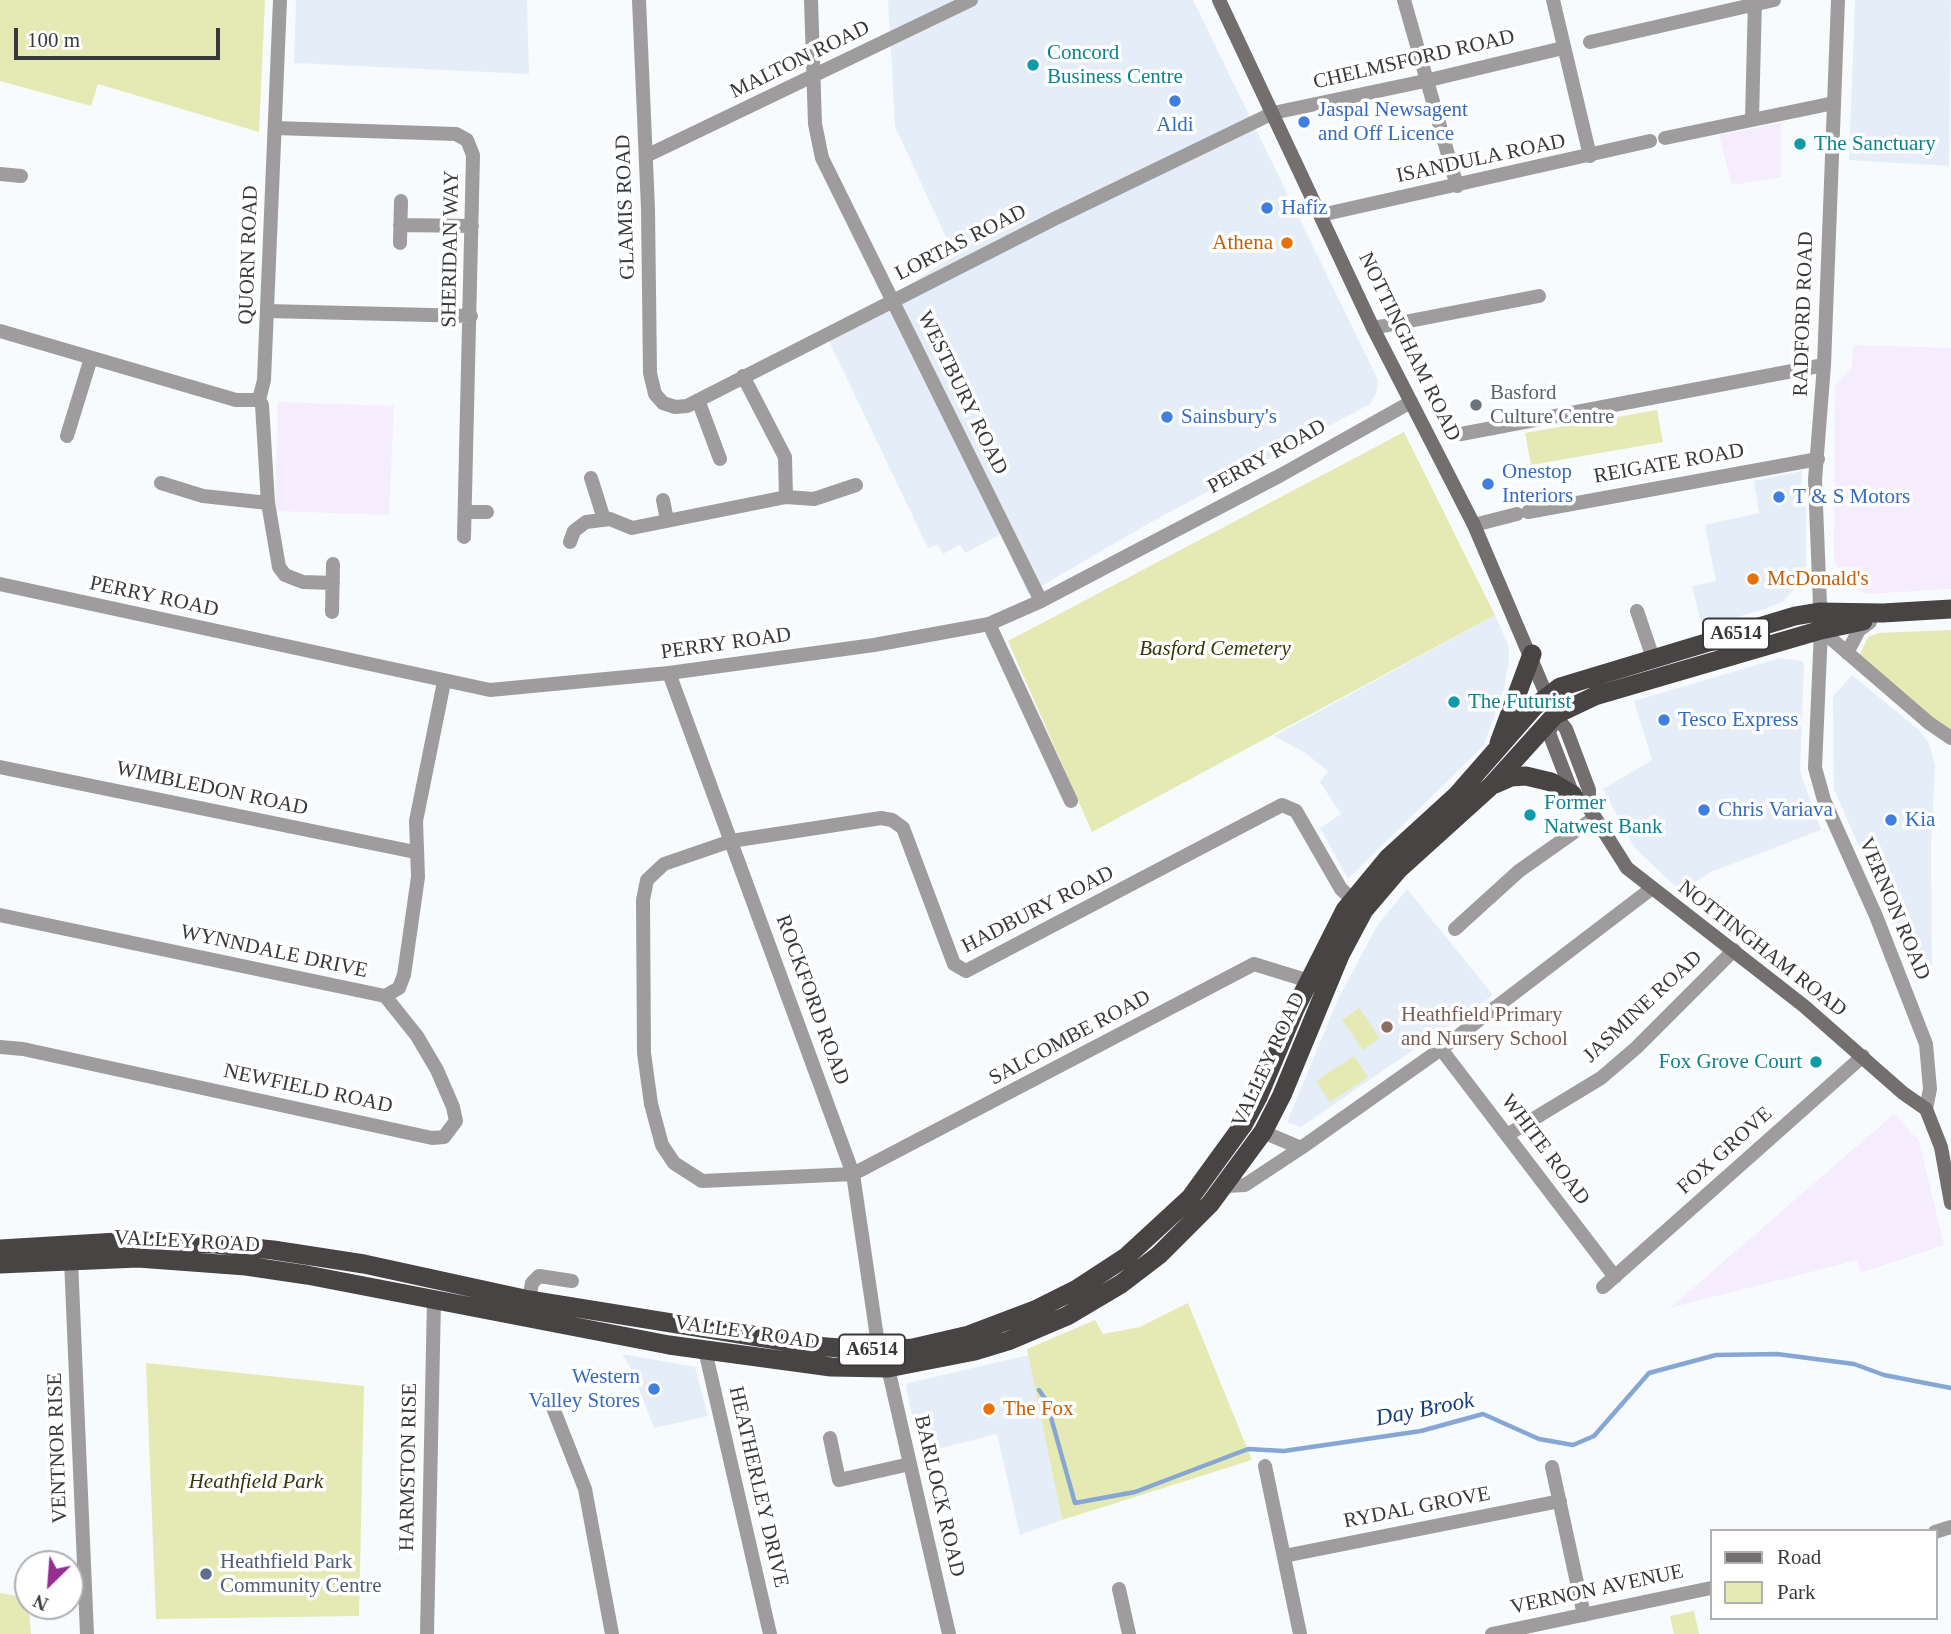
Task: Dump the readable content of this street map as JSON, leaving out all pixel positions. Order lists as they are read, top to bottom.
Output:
{
  "streets": {
    "highway": ["A6514", "VALLEY ROAD"],
    "main road": ["NOTTINGHAM ROAD", "VERNON ROAD"],
    "street": [
      "MALTON ROAD",
      "CHELMSFORD ROAD",
      "ISANDULA ROAD",
      "GLAMIS ROAD",
      "LORTAS ROAD",
      "SHERIDAN WAY",
      "QUORN ROAD",
      "RADFORD ROAD",
      "WESTBURY ROAD",
      "PERRY ROAD",
      "REIGATE ROAD",
      "WIMBLEDON ROAD",
      "HADBURY ROAD",
      "WYNNDALE DRIVE",
      "ROCKFORD ROAD",
      "JASMINE ROAD",
      "SALCOMBE ROAD",
      "NEWFIELD ROAD",
      "WHITE ROAD",
      "FOX GROVE",
      "VENTNOR RISE",
      "HARMSTON RISE",
      "HEATHERLEY DRIVE",
      "BARLOCK ROAD",
      "RYDAL GROVE",
      "VERNON AVENUE"
    ]
  },
  "crossings": [
    ["MALTON ROAD", "GLAMIS ROAD"],
    ["MALTON ROAD", "WESTBURY ROAD"],
    ["CHELMSFORD ROAD", "LORTAS ROAD"],
    ["CHELMSFORD ROAD", "NOTTINGHAM ROAD"],
    ["ISANDULA ROAD", "NOTTINGHAM ROAD"],
    ["GLAMIS ROAD", "LORTAS ROAD"],
    ["LORTAS ROAD", "NOTTINGHAM ROAD"],
    ["LORTAS ROAD", "WESTBURY ROAD"],
    ["SHERIDAN WAY", "QUORN ROAD"],
    ["RADFORD ROAD", "REIGATE ROAD"],
    ["RADFORD ROAD", "VERNON ROAD"],
    ["RADFORD ROAD", "VALLEY ROAD"],
    ["NOTTINGHAM ROAD", "PERRY ROAD"],
    ["NOTTINGHAM ROAD", "REIGATE ROAD"],
    ["NOTTINGHAM ROAD", "VERNON ROAD"],
    ["NOTTINGHAM ROAD", "JASMINE ROAD"],
    ["NOTTINGHAM ROAD", "VALLEY ROAD"],
    ["NOTTINGHAM ROAD", "FOX GROVE"],
    ["WESTBURY ROAD", "PERRY ROAD"],
    ["PERRY ROAD", "WYNNDALE DRIVE"],
    ["PERRY ROAD", "ROCKFORD ROAD"],
    ["WIMBLEDON ROAD", "WYNNDALE DRIVE"],
    ["VERNON ROAD", "VALLEY ROAD"],
    ["HADBURY ROAD", "ROCKFORD ROAD"],
    ["HADBURY ROAD", "VALLEY ROAD"],
    ["WYNNDALE DRIVE", "NEWFIELD ROAD"],
    ["ROCKFORD ROAD", "SALCOMBE ROAD"],
    ["ROCKFORD ROAD", "VALLEY ROAD"],
    ["ROCKFORD ROAD", "BARLOCK ROAD"],
    ["JASMINE ROAD", "WHITE ROAD"],
    ["SALCOMBE ROAD", "VALLEY ROAD"],
    ["VALLEY ROAD", "VENTNOR RISE"],
    ["VALLEY ROAD", "HARMSTON RISE"],
    ["VALLEY ROAD", "HEATHERLEY DRIVE"],
    ["VALLEY ROAD", "BARLOCK ROAD"],
    ["WHITE ROAD", "FOX GROVE"]
  ],
  "water": ["Day Brook"],
  "parks": ["Basford Cemetery", "Heathfield Park"],
  "places": [
    "Concord Business Centre",
    "Aldi",
    "Jaspal Newsagent and Off Licence",
    "The Sanctuary",
    "Hafiz",
    "Athena",
    "Basford Culture Centre",
    "Sainsbury's",
    "Onestop Interiors",
    "T & S Motors",
    "McDonald's",
    "The Futurist",
    "Tesco Express",
    "Chris Variava",
    "Former Natwest Bank",
    "Kia",
    "Heathfield Primary and Nursery School",
    "Fox Grove Court",
    "Western Valley Stores",
    "The Fox",
    "Heathfield Park Community Centre"
  ],
  "legend": ["Road", "Park"],
  "scale_bar": "100 m",
  "north": "bottom left"
}
